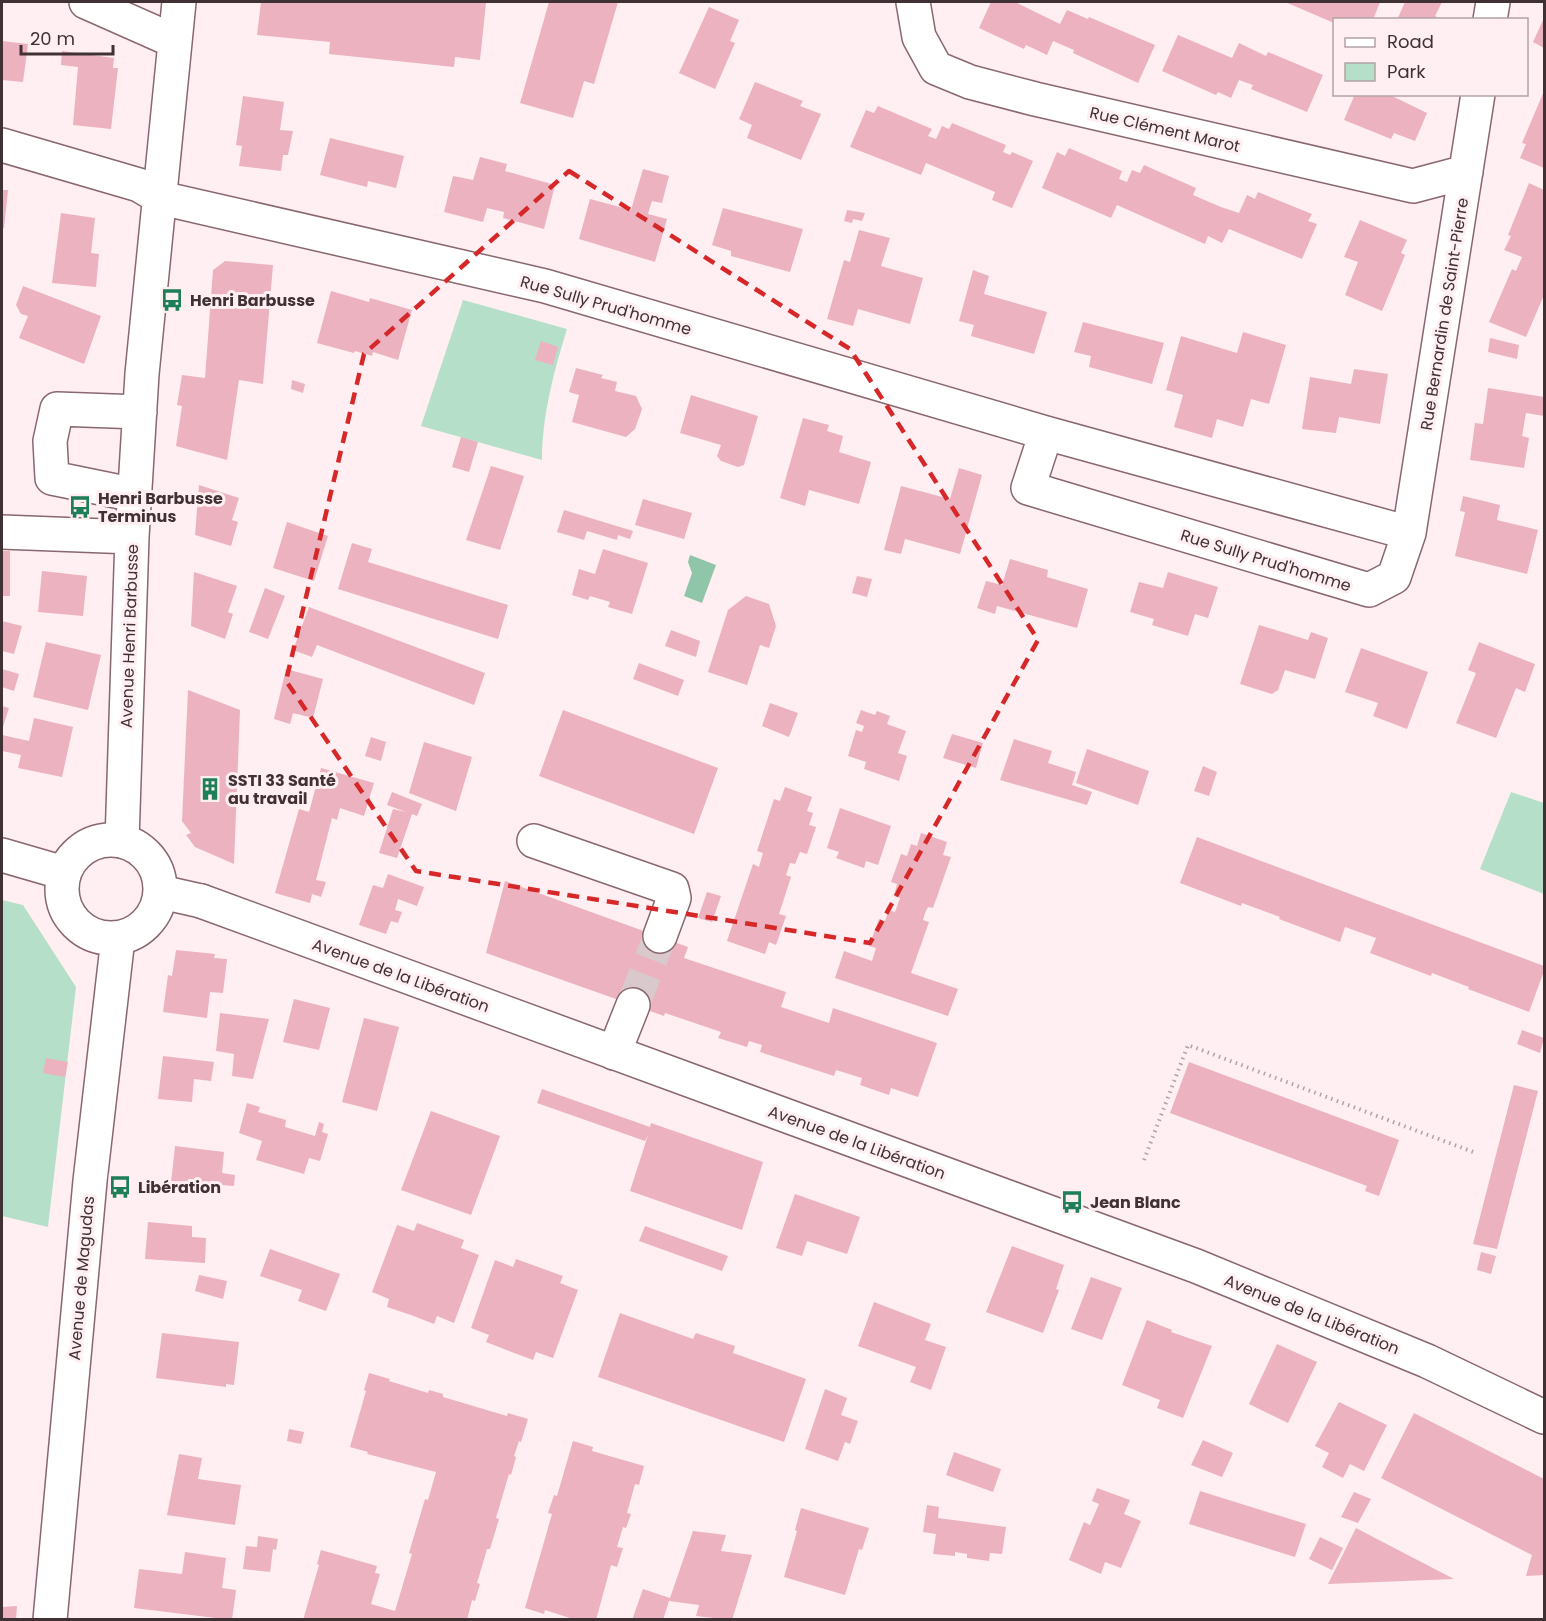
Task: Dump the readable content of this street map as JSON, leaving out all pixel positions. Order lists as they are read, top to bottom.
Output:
{
  "streets": {
    "street": [
      "Rue Clément Marot",
      "Rue Sully Prud'homme",
      "Rue Bernardin de Saint-Pierre",
      "Avenue Henri Barbusse",
      "Avenue de la Libération",
      "Avenue de Magudas"
    ]
  },
  "crossings": [
    ["Rue Clément Marot", "Rue Bernardin de Saint-Pierre"],
    ["Rue Sully Prud'homme", "Rue Bernardin de Saint-Pierre"],
    ["Rue Sully Prud'homme", "Avenue Henri Barbusse"],
    ["Avenue Henri Barbusse", "Avenue de la Libération"],
    ["Avenue Henri Barbusse", "Avenue de Magudas"],
    ["Avenue de la Libération", "Avenue de Magudas"]
  ],
  "places": {
    "bus stop": [
      "Henri Barbusse",
      "Henri Barbusse Terminus",
      "Libération",
      "Jean Blanc"
    ],
    "building": ["SSTI 33 Santé au travail"]
  },
  "legend": ["Road", "Park"],
  "scale_bar": "20 m"
}
